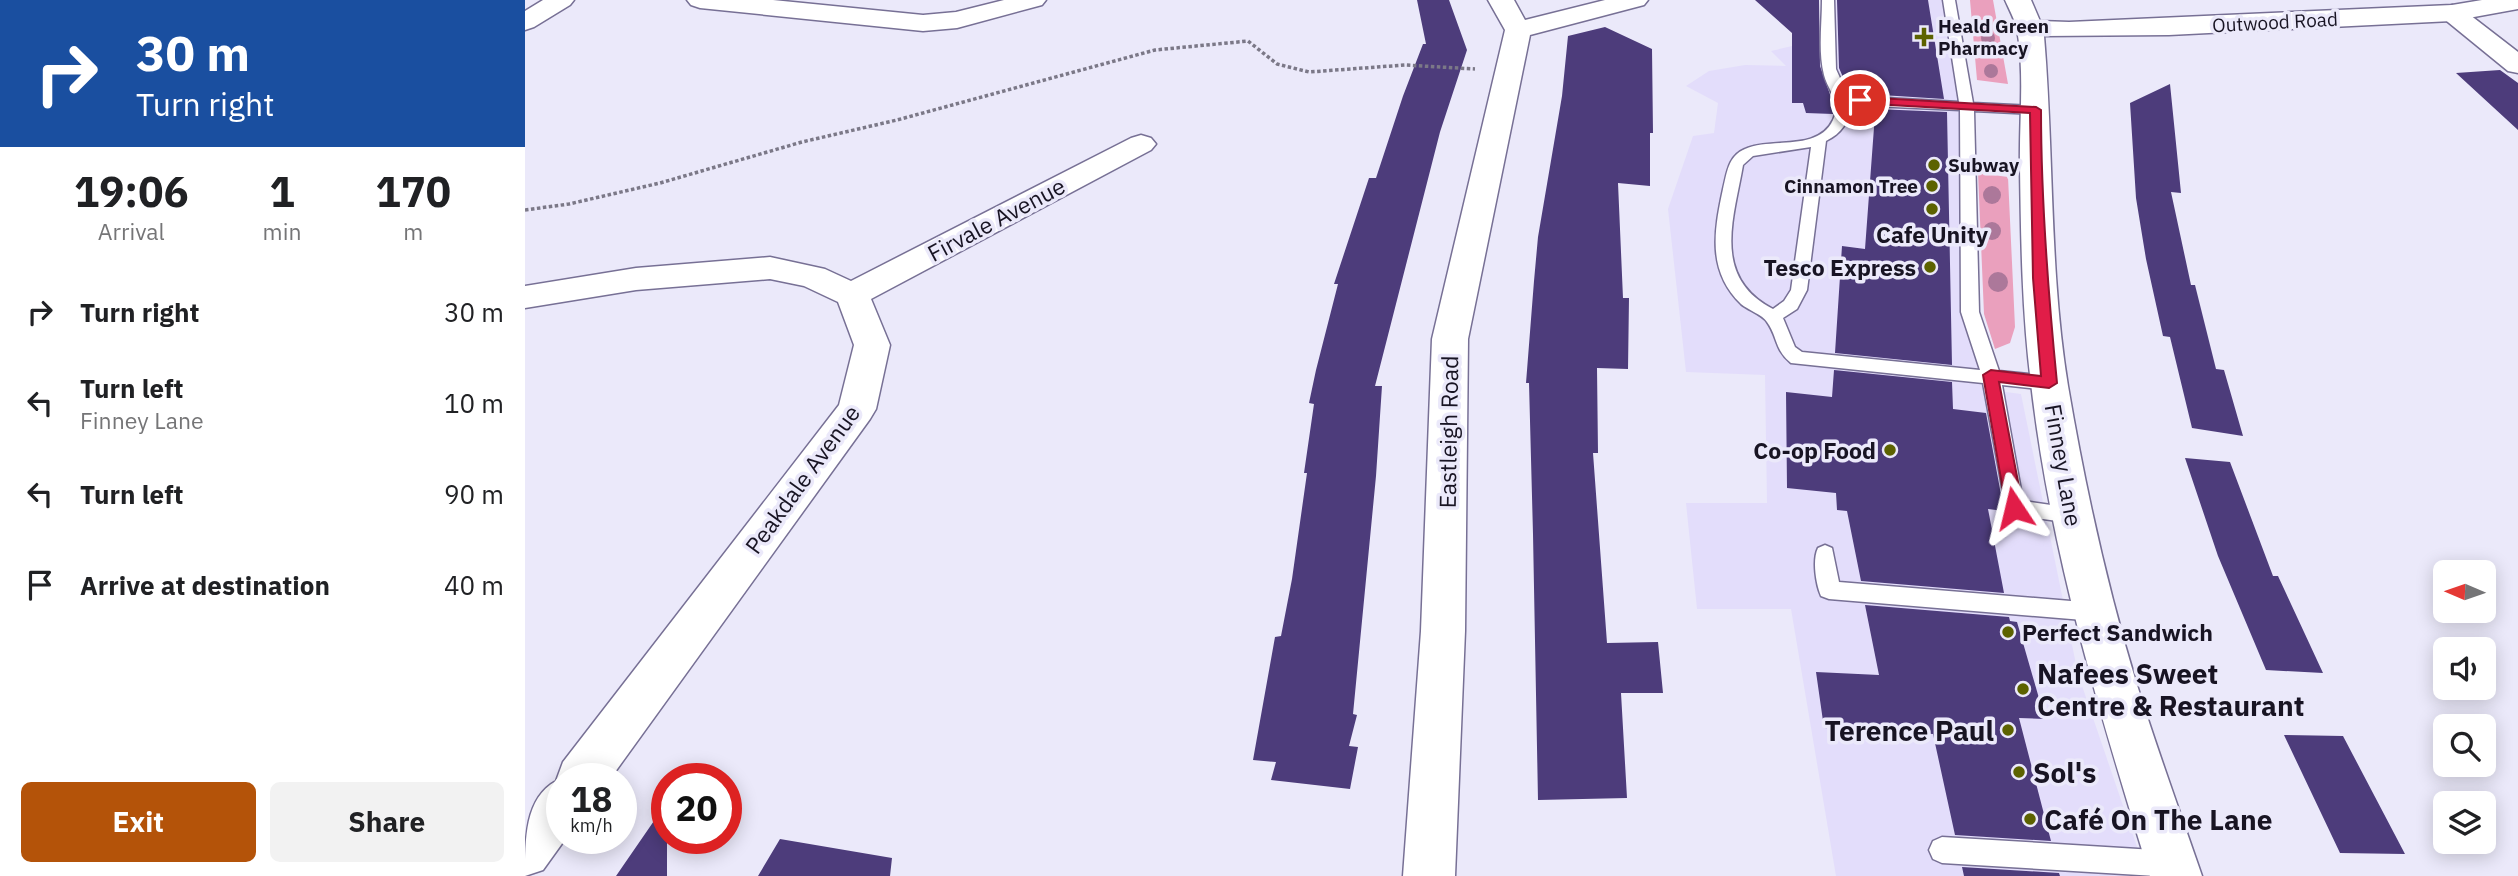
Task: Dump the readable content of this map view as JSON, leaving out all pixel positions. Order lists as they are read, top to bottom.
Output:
{
  "streets": {
    "street": [
      "Outwood Road",
      "Firvale Avenue",
      "Eastleigh Road",
      "Finney Lane",
      "Peakdale Avenue"
    ]
  },
  "crossings": [
    ["Outwood Road", "Finney Lane"],
    ["Firvale Avenue", "Peakdale Avenue"]
  ],
  "places": {
    "health": ["Heald Green Pharmacy"],
    "other": [
      "Subway",
      "Cinnamon Tree",
      "Cafe Unity",
      "Tesco Express",
      "Co-op Food",
      "Perfect Sandwich",
      "Nafees Sweet Centre & Restaurant",
      "Terence Paul",
      "Sol's",
      "Café On The Lane"
    ]
  },
  "north": "left",
  "page": {
    "turn": ["30 m", "Turn right"],
    "eta": [
      "19:06",
      "Arrival",
      "1",
      "min",
      "170",
      "m"
    ],
    "list": [
      {
        "name": "Turn right",
        "value": "30 m"
      },
      {
        "name": "Turn left",
        "note": "Finney Lane",
        "value": "10 m"
      },
      {
        "name": "Turn left",
        "value": "90 m"
      },
      {
        "name": "Arrive at destination",
        "value": "40 m"
      }
    ],
    "speed": "18 km/h",
    "limit": "20",
    "buttons": ["Exit", "Share"]
  }
}
